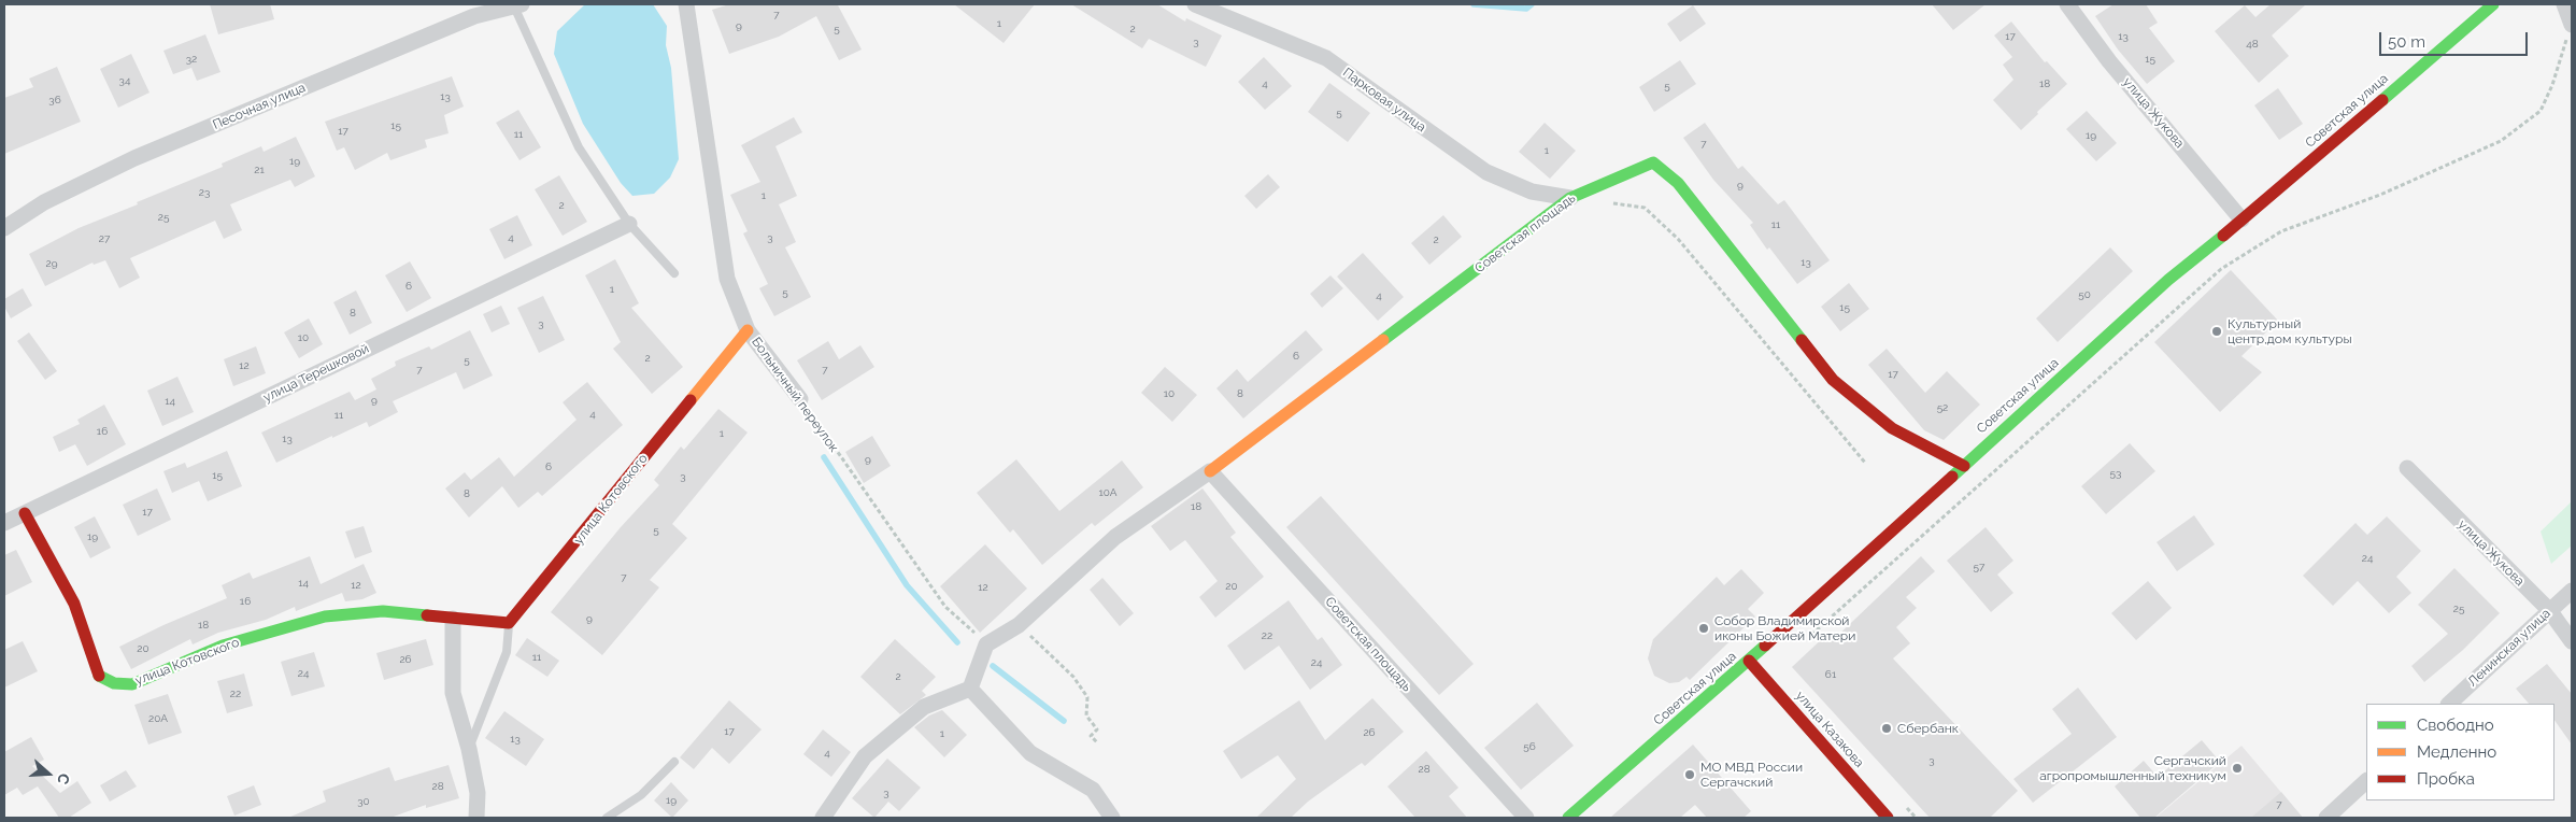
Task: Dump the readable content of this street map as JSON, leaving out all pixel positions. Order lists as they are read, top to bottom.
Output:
{
  "streets": {
    "street": [
      "Парковая улица",
      "Песочная улица",
      "Советская улица",
      "улица Жукова",
      "Советская площадь",
      "улица Терешковой",
      "Больничный переулок",
      "улица Котовского",
      "Ленинская улица",
      "улица Казакова"
    ]
  },
  "crossings": [
    ["Парковая улица", "Советская площадь"],
    ["Советская улица", "улица Жукова"],
    ["Советская улица", "Советская площадь"],
    ["Советская улица", "улица Казакова"],
    ["улица Жукова", "Ленинская улица"],
    ["Советская площадь", "Больничный переулок"],
    ["улица Терешковой", "улица Котовского"],
    ["Больничный переулок", "улица Котовского"]
  ],
  "places": [
    "Культурный центр,дом культуры",
    "Собор Владимирской иконы Божией Матери",
    "Сбербанк",
    "Сергачский агропромышленный техникум",
    "МО МВД России Сергачский"
  ],
  "house_numbers": [
    "7",
    "1",
    "9",
    "5",
    "2",
    "17",
    "13",
    "3",
    "48",
    "32",
    "15",
    "34",
    "4",
    "18",
    "5",
    "13",
    "36",
    "5",
    "15",
    "17",
    "11",
    "19",
    "7",
    "1",
    "19",
    "21",
    "9",
    "23",
    "1",
    "2",
    "25",
    "11",
    "4",
    "3",
    "27",
    "2",
    "13",
    "29",
    "6",
    "1",
    "5",
    "50",
    "4",
    "15",
    "8",
    "3",
    "10",
    "6",
    "2",
    "5",
    "12",
    "7",
    "7",
    "17",
    "10",
    "8",
    "9",
    "14",
    "52",
    "4",
    "11",
    "16",
    "1",
    "13",
    "9",
    "6",
    "53",
    "15",
    "3",
    "10А",
    "8",
    "18",
    "17",
    "5",
    "19",
    "24",
    "57",
    "7",
    "14",
    "12",
    "20",
    "12",
    "16",
    "25",
    "9",
    "18",
    "22",
    "20",
    "11",
    "26",
    "24",
    "24",
    "61",
    "2",
    "22",
    "20А",
    "17",
    "26",
    "1",
    "13",
    "56",
    "4",
    "3",
    "28",
    "28",
    "3",
    "19",
    "30",
    "7"
  ],
  "legend": ["Свободно", "Медленно", "Пробка"],
  "scale_bar": "50 m",
  "north": "right"
}
